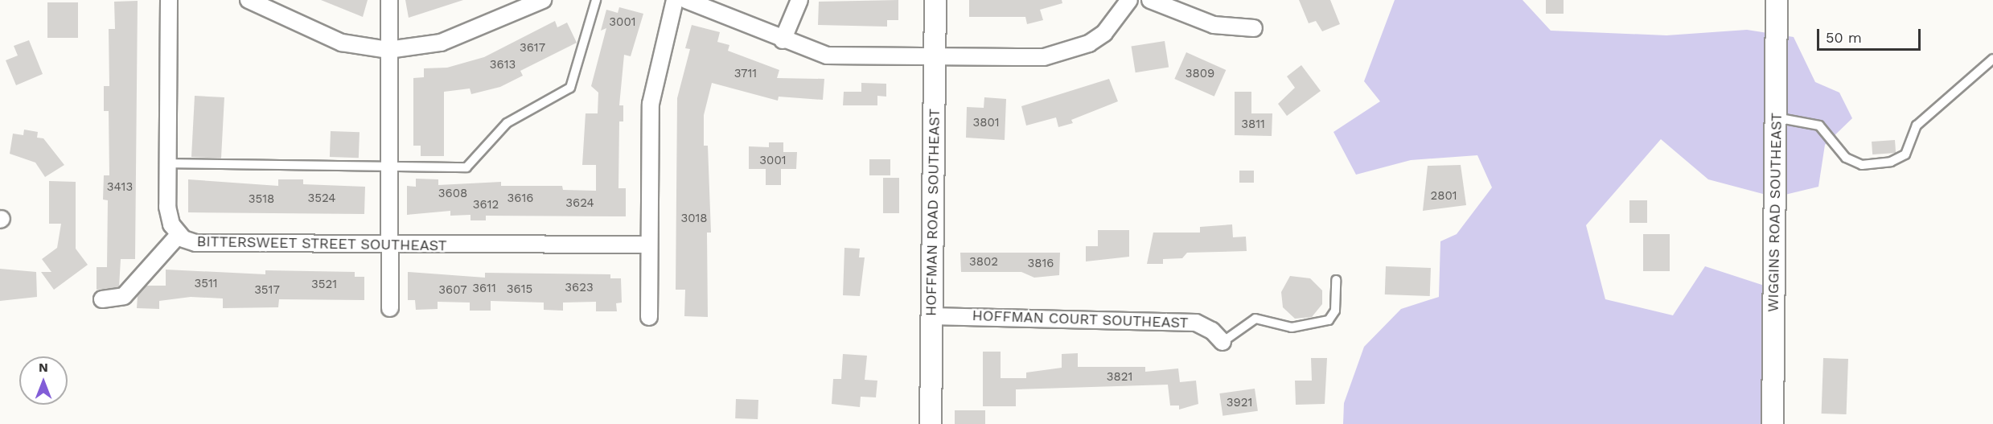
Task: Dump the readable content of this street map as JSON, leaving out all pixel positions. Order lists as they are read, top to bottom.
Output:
{
  "streets": {
    "street": [
      "HOFFMAN ROAD SOUTHEAST",
      "WIGGINS ROAD SOUTHEAST",
      "BITTERSWEET STREET SOUTHEAST",
      "HOFFMAN COURT SOUTHEAST"
    ]
  },
  "crossings": [
    ["HOFFMAN ROAD SOUTHEAST", "HOFFMAN COURT SOUTHEAST"]
  ],
  "house_numbers": [
    "3001",
    "3617",
    "3613",
    "3711",
    "3809",
    "3801",
    "3811",
    "3001",
    "3413",
    "3608",
    "2801",
    "3524",
    "3616",
    "3518",
    "3624",
    "3612",
    "3018",
    "3802",
    "3816",
    "3511",
    "3521",
    "3623",
    "3611",
    "3615",
    "3517",
    "3607",
    "3821",
    "3921"
  ],
  "scale_bar": "50 m",
  "north": "top"
}
